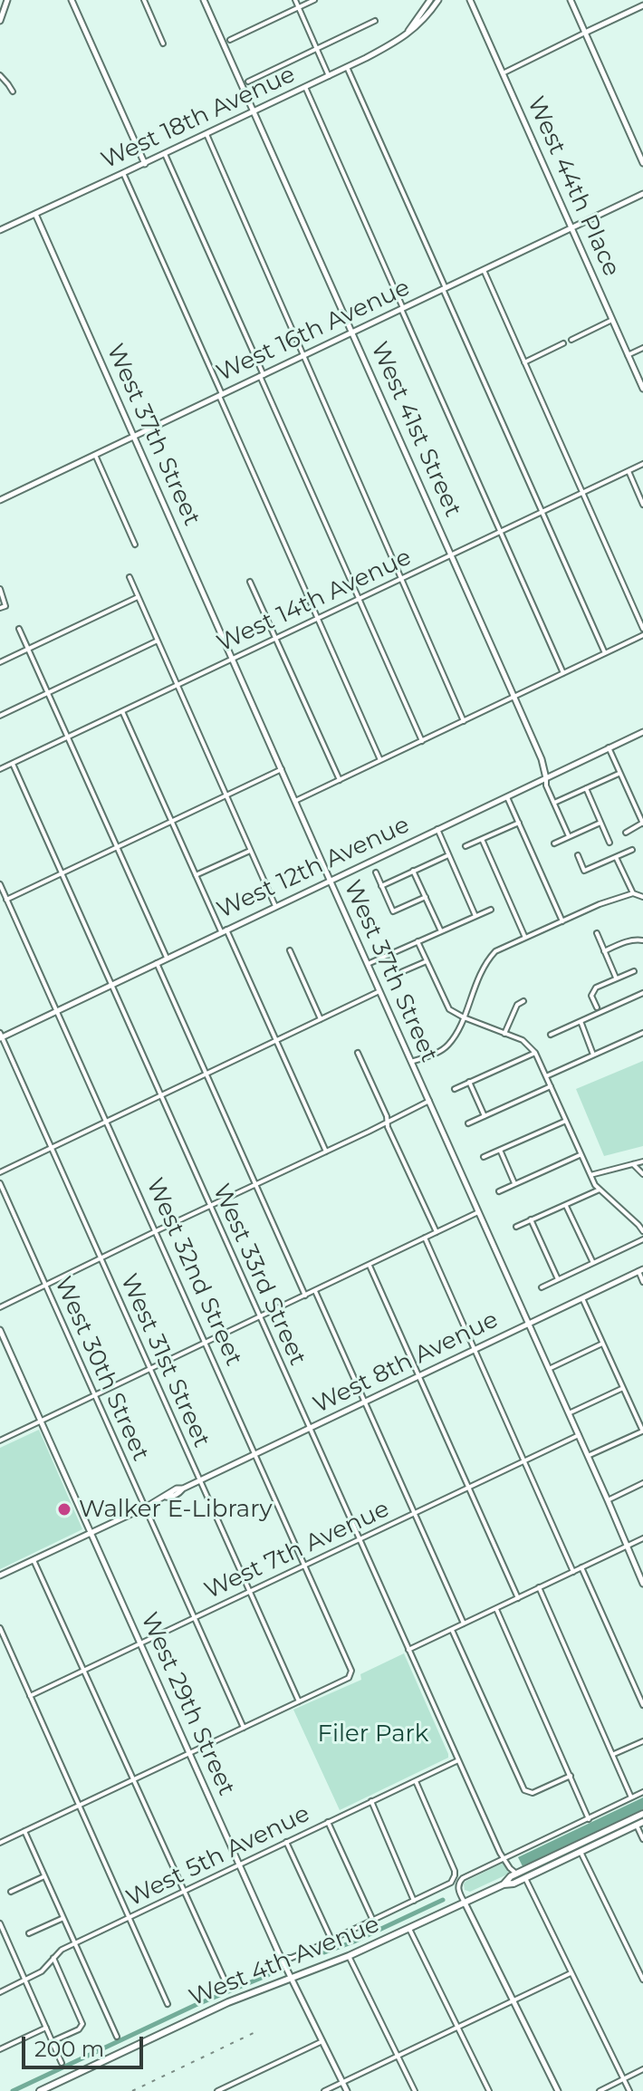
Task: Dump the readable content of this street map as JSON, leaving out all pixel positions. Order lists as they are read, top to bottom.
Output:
{
  "streets": {
    "main road": ["West 4th Avenue"],
    "street": [
      "West 18th Avenue",
      "West 44th Place",
      "West 16th Avenue",
      "West 41st Street",
      "West 37th Street",
      "West 14th Avenue",
      "West 12th Avenue",
      "West 32nd Street",
      "West 33rd Street",
      "West 31st Street",
      "West 8th Avenue",
      "West 30th Street",
      "West 7th Avenue",
      "West 29th Street",
      "West 5th Avenue"
    ]
  },
  "crossings": [
    ["West 18th Avenue", "West 41st Street"],
    ["West 18th Avenue", "West 37th Street"],
    ["West 44th Place", "West 16th Avenue"],
    ["West 16th Avenue", "West 41st Street"],
    ["West 16th Avenue", "West 37th Street"],
    ["West 41st Street", "West 14th Avenue"],
    ["West 41st Street", "West 12th Avenue"],
    ["West 37th Street", "West 14th Avenue"],
    ["West 37th Street", "West 12th Avenue"],
    ["West 37th Street", "West 8th Avenue"],
    ["West 37th Street", "West 7th Avenue"],
    ["West 14th Avenue", "West 33rd Street"],
    ["West 12th Avenue", "West 32nd Street"],
    ["West 12th Avenue", "West 33rd Street"],
    ["West 12th Avenue", "West 31st Street"],
    ["West 32nd Street", "West 31st Street"],
    ["West 32nd Street", "West 8th Avenue"],
    ["West 32nd Street", "West 7th Avenue"],
    ["West 33rd Street", "West 8th Avenue"],
    ["West 33rd Street", "West 7th Avenue"],
    ["West 33rd Street", "West 5th Avenue"],
    ["West 33rd Street", "West 4th Avenue"],
    ["West 31st Street", "West 8th Avenue"],
    ["West 31st Street", "West 7th Avenue"],
    ["West 8th Avenue", "West 30th Street"],
    ["West 8th Avenue", "West 29th Street"],
    ["West 30th Street", "West 7th Avenue"],
    ["West 7th Avenue", "West 29th Street"],
    ["West 29th Street", "West 5th Avenue"],
    ["West 29th Street", "West 4th Avenue"],
    ["West 5th Avenue", "West 4th Avenue"]
  ],
  "parks": ["Filer Park"],
  "places": ["Walker E-Library"],
  "scale_bar": "200 m"
}
